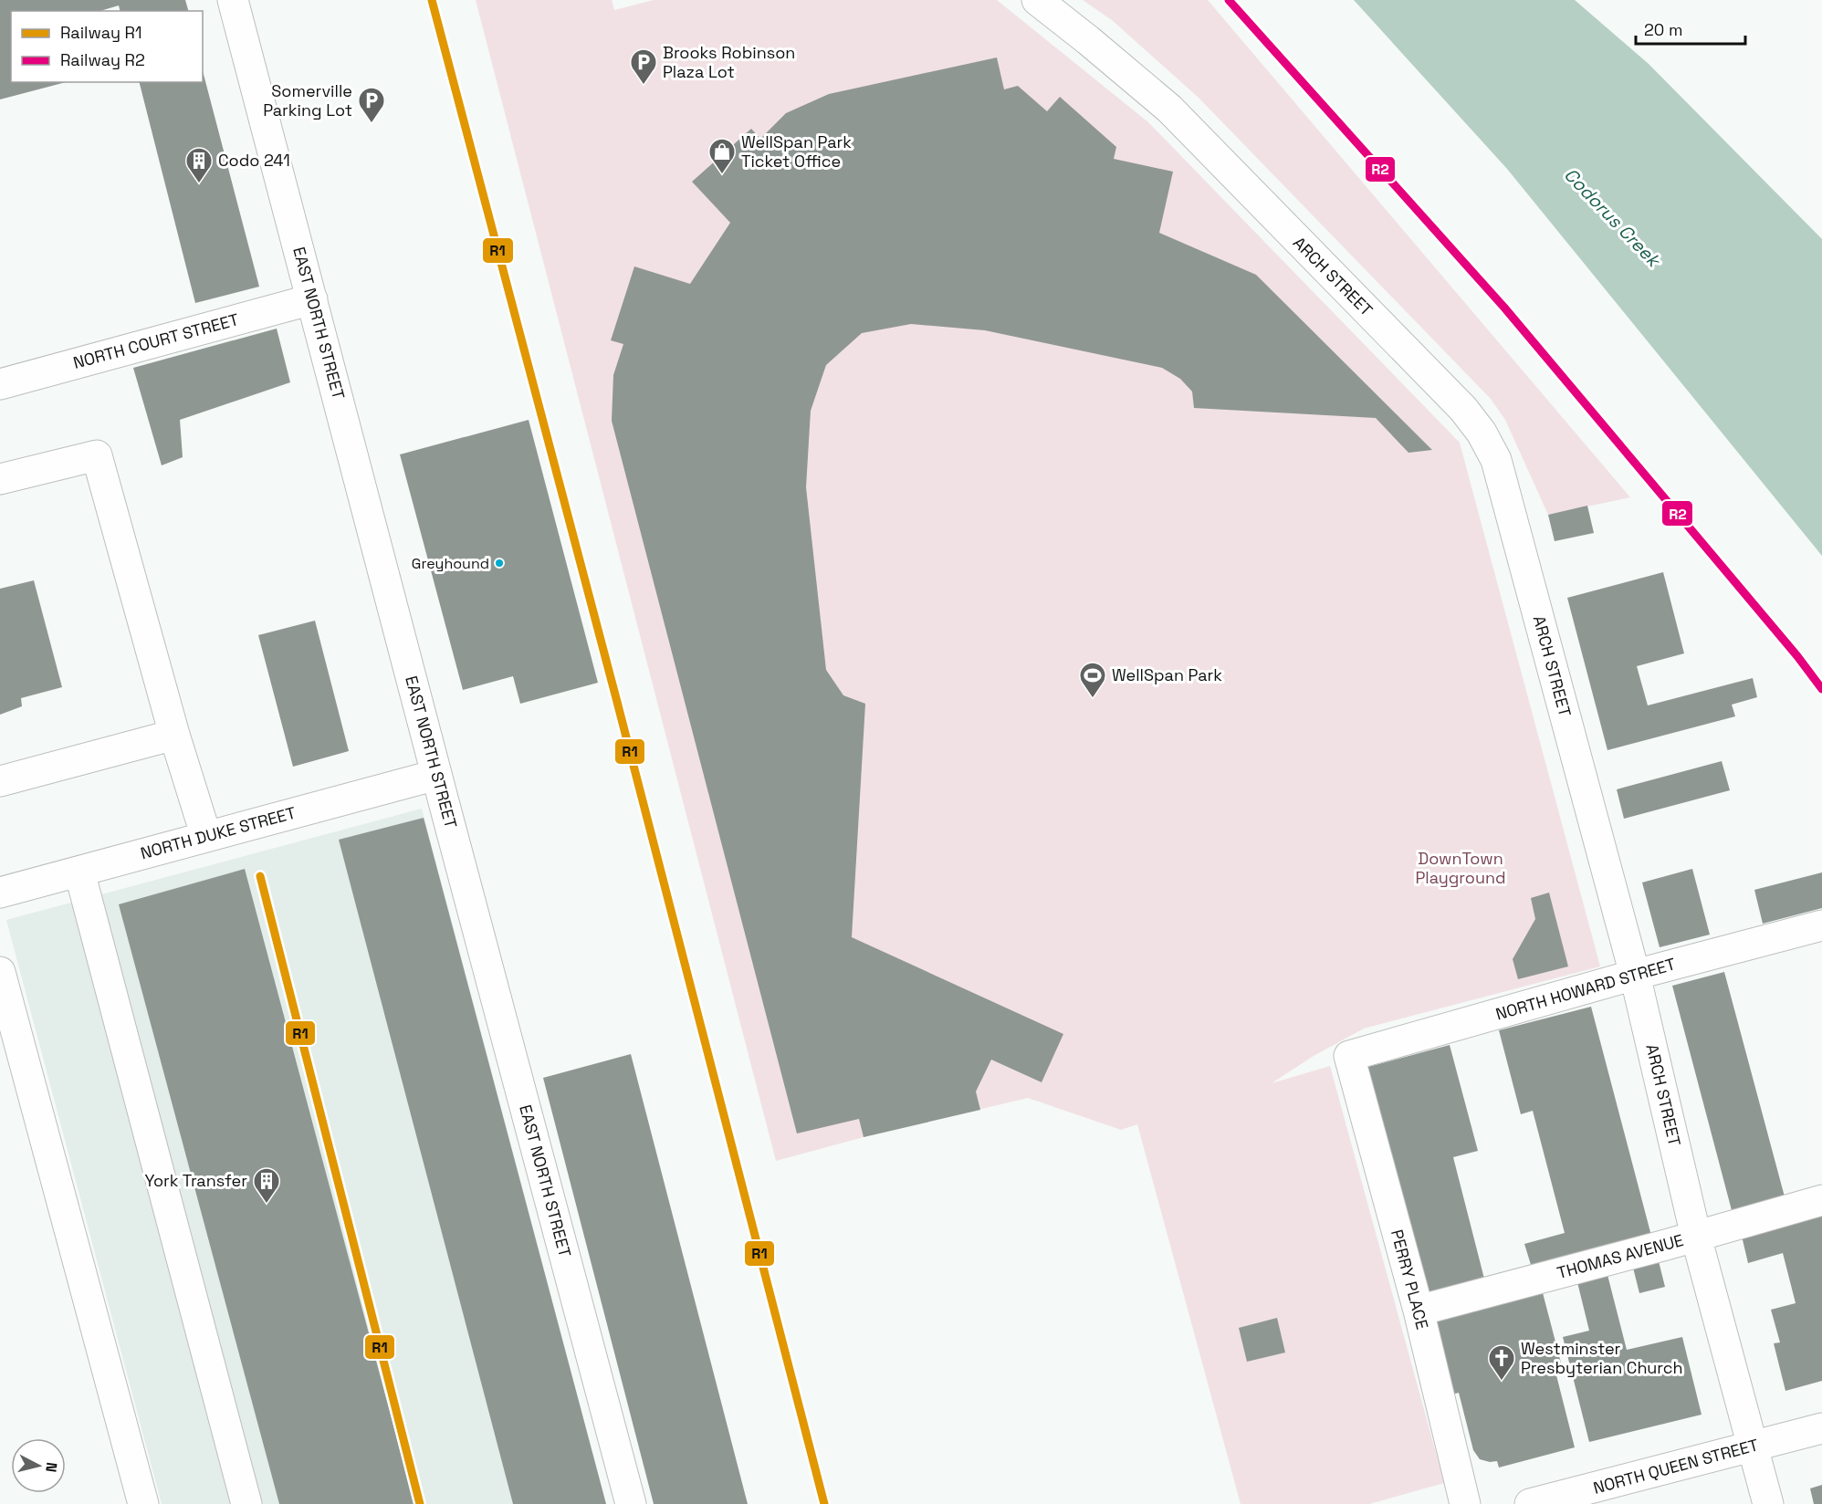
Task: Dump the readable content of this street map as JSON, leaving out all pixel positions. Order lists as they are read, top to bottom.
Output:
{
  "streets": {
    "street": [
      "ARCH STREET",
      "EAST NORTH STREET",
      "NORTH COURT STREET",
      "NORTH DUKE STREET",
      "NORTH HOWARD STREET",
      "THOMAS AVENUE",
      "PERRY PLACE",
      "NORTH QUEEN STREET"
    ]
  },
  "crossings": [
    ["ARCH STREET", "NORTH HOWARD STREET"],
    ["ARCH STREET", "THOMAS AVENUE"],
    ["ARCH STREET", "NORTH QUEEN STREET"],
    ["EAST NORTH STREET", "NORTH COURT STREET"],
    ["EAST NORTH STREET", "NORTH DUKE STREET"],
    ["NORTH HOWARD STREET", "PERRY PLACE"],
    ["THOMAS AVENUE", "PERRY PLACE"]
  ],
  "water": ["Codorus Creek"],
  "parks": ["DownTown Playground"],
  "places": {
    "parking": ["Brooks Robinson Plaza Lot", "Somerville Parking Lot"],
    "shop": ["WellSpan Park Ticket Office"],
    "building": ["Codo 241", "York Transfer"],
    "other": ["Greyhound"],
    "sports": ["WellSpan Park"],
    "church": ["Westminster Presbyterian Church"]
  },
  "lines": ["rail line R1", "rail line R2"],
  "legend": ["Railway R1", "Railway R2"],
  "scale_bar": "20 m",
  "north": "right"
}
